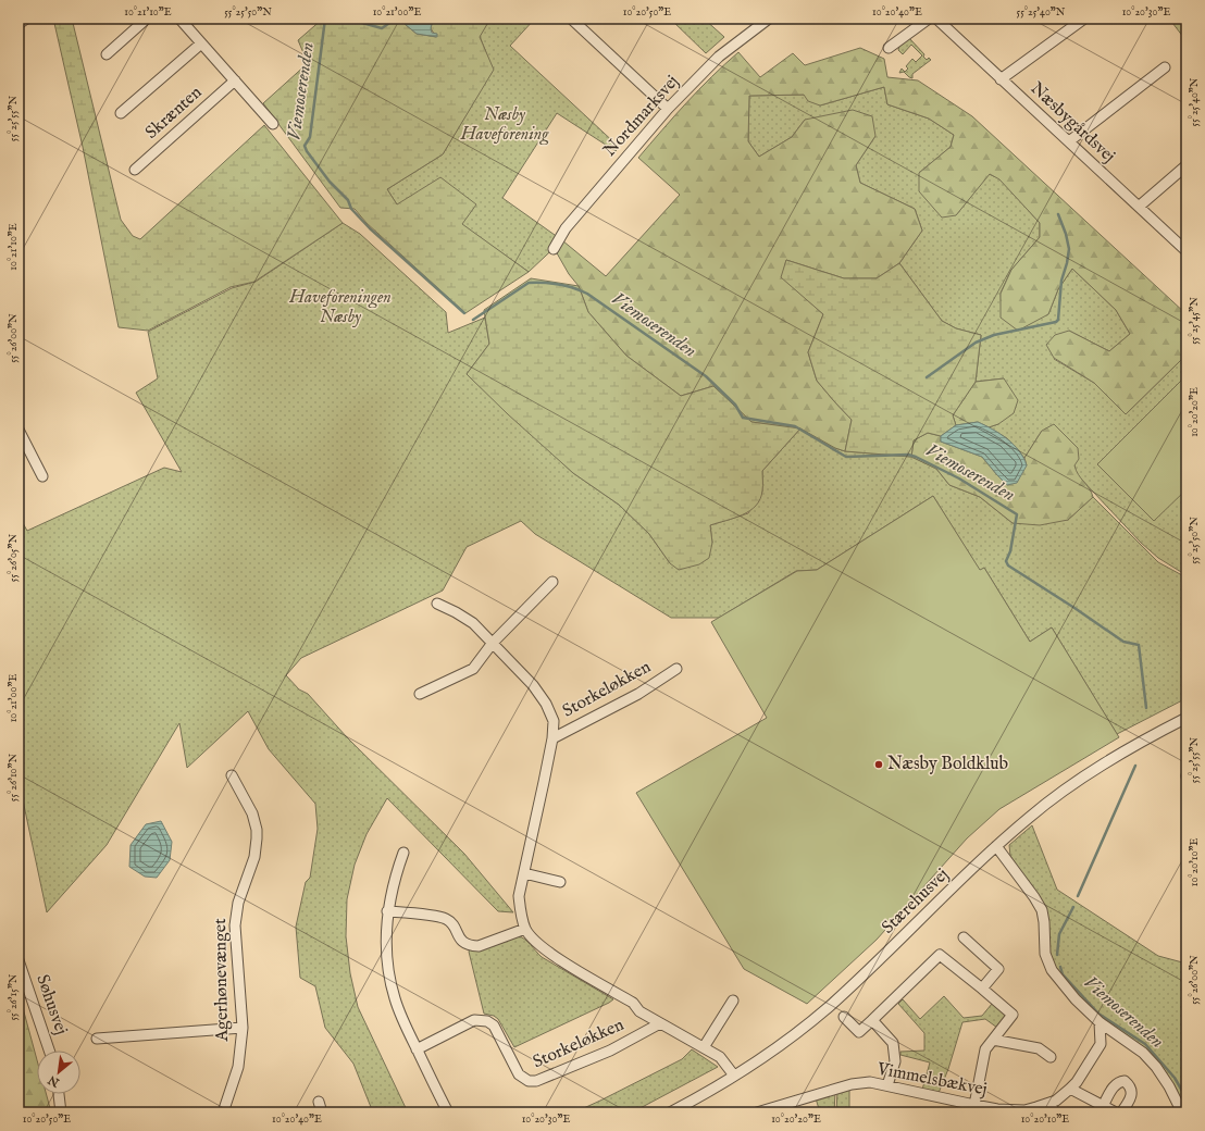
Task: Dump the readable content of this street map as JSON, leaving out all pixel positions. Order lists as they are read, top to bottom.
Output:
{
  "streets": {
    "street": [
      "Skrænten",
      "Nordmarksvej",
      "Næsbygårdsvej",
      "Storkeløkken",
      "Stærehusvej",
      "Agerhønevænget",
      "Søhusvej",
      "Vimmelsbækvej"
    ]
  },
  "crossings": [
    ["Storkeløkken", "Stærehusvej"]
  ],
  "water": ["Viemoserenden"],
  "parks": ["Næsby Haveforening", "Haveforeningen Næsby"],
  "places": ["Næsby Boldklub"],
  "north": "bottom left",
  "coordinates": [
    "10°21'10\"E",
    "55°25'50\"N",
    "10°21'00\"E",
    "10°20'50\"E",
    "10°20'40\"E",
    "55°25'40\"N",
    "10°20'30\"E",
    "55°25'55\"N",
    "55°25'45\"N",
    "55°26'00\"N",
    "10°20'20\"E",
    "55°26'05\"N",
    "55°26'10\"N",
    "10°20'10\"E",
    "55°26'15\"N"
  ]
}
